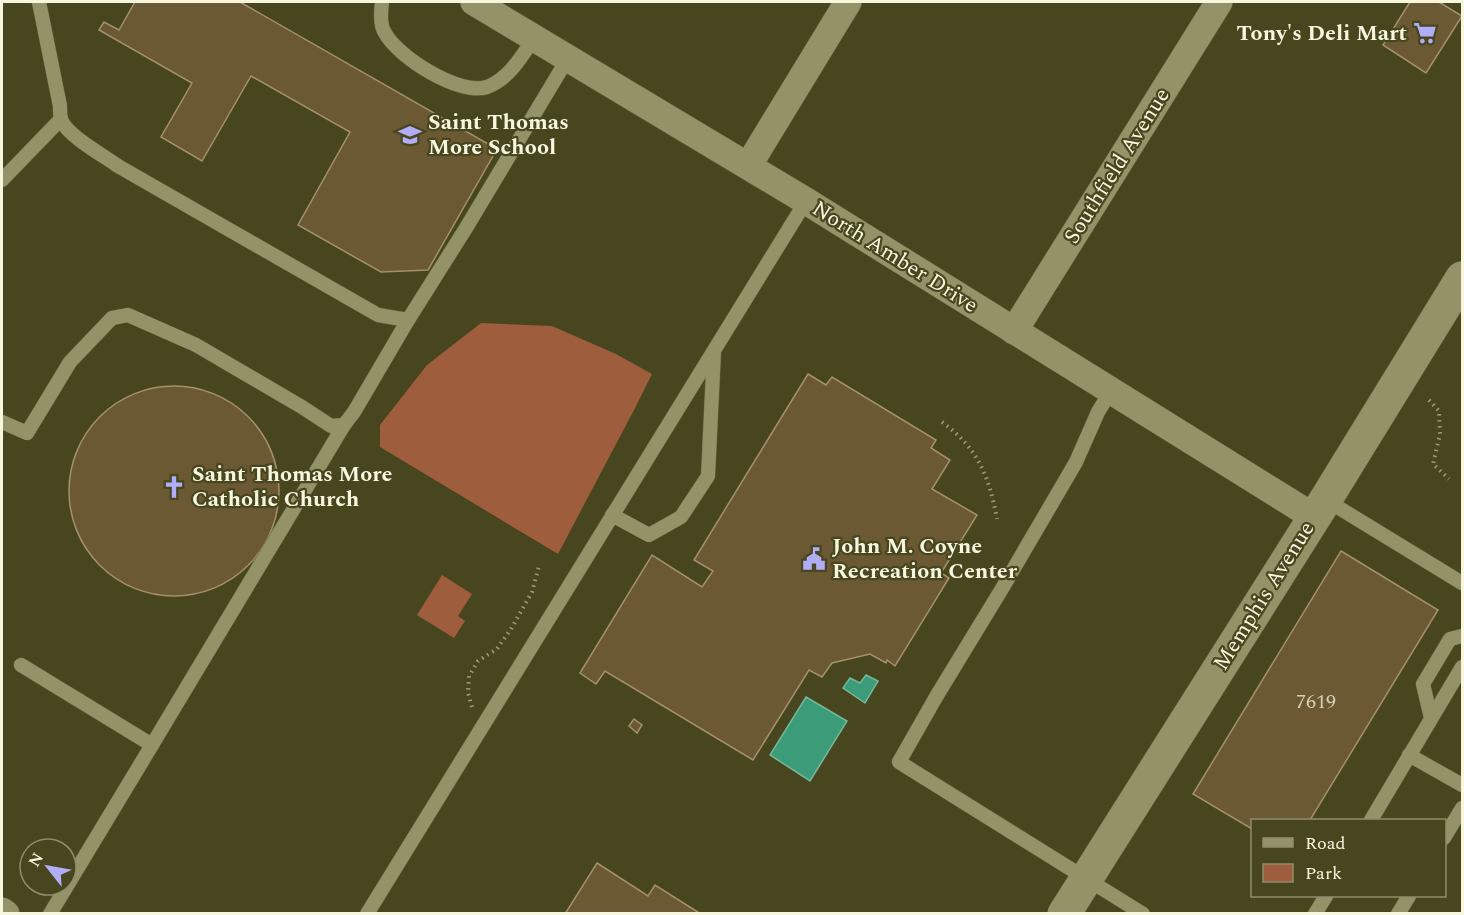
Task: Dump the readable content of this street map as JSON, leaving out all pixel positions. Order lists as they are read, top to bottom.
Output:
{
  "streets": {
    "main road": ["Memphis Avenue"],
    "street": ["Southfield Avenue", "North Amber Drive"]
  },
  "crossings": [
    ["Southfield Avenue", "North Amber Drive"],
    ["North Amber Drive", "Memphis Avenue"]
  ],
  "places": {
    "supermarket": ["Tony's Deli Mart"],
    "school or university": ["Saint Thomas More School"],
    "church": ["Saint Thomas More Catholic Church"],
    "public building": ["John M. Coyne Recreation Center"]
  },
  "house_numbers": ["7619"],
  "legend": ["Road", "Park"],
  "north": "top left"
}
